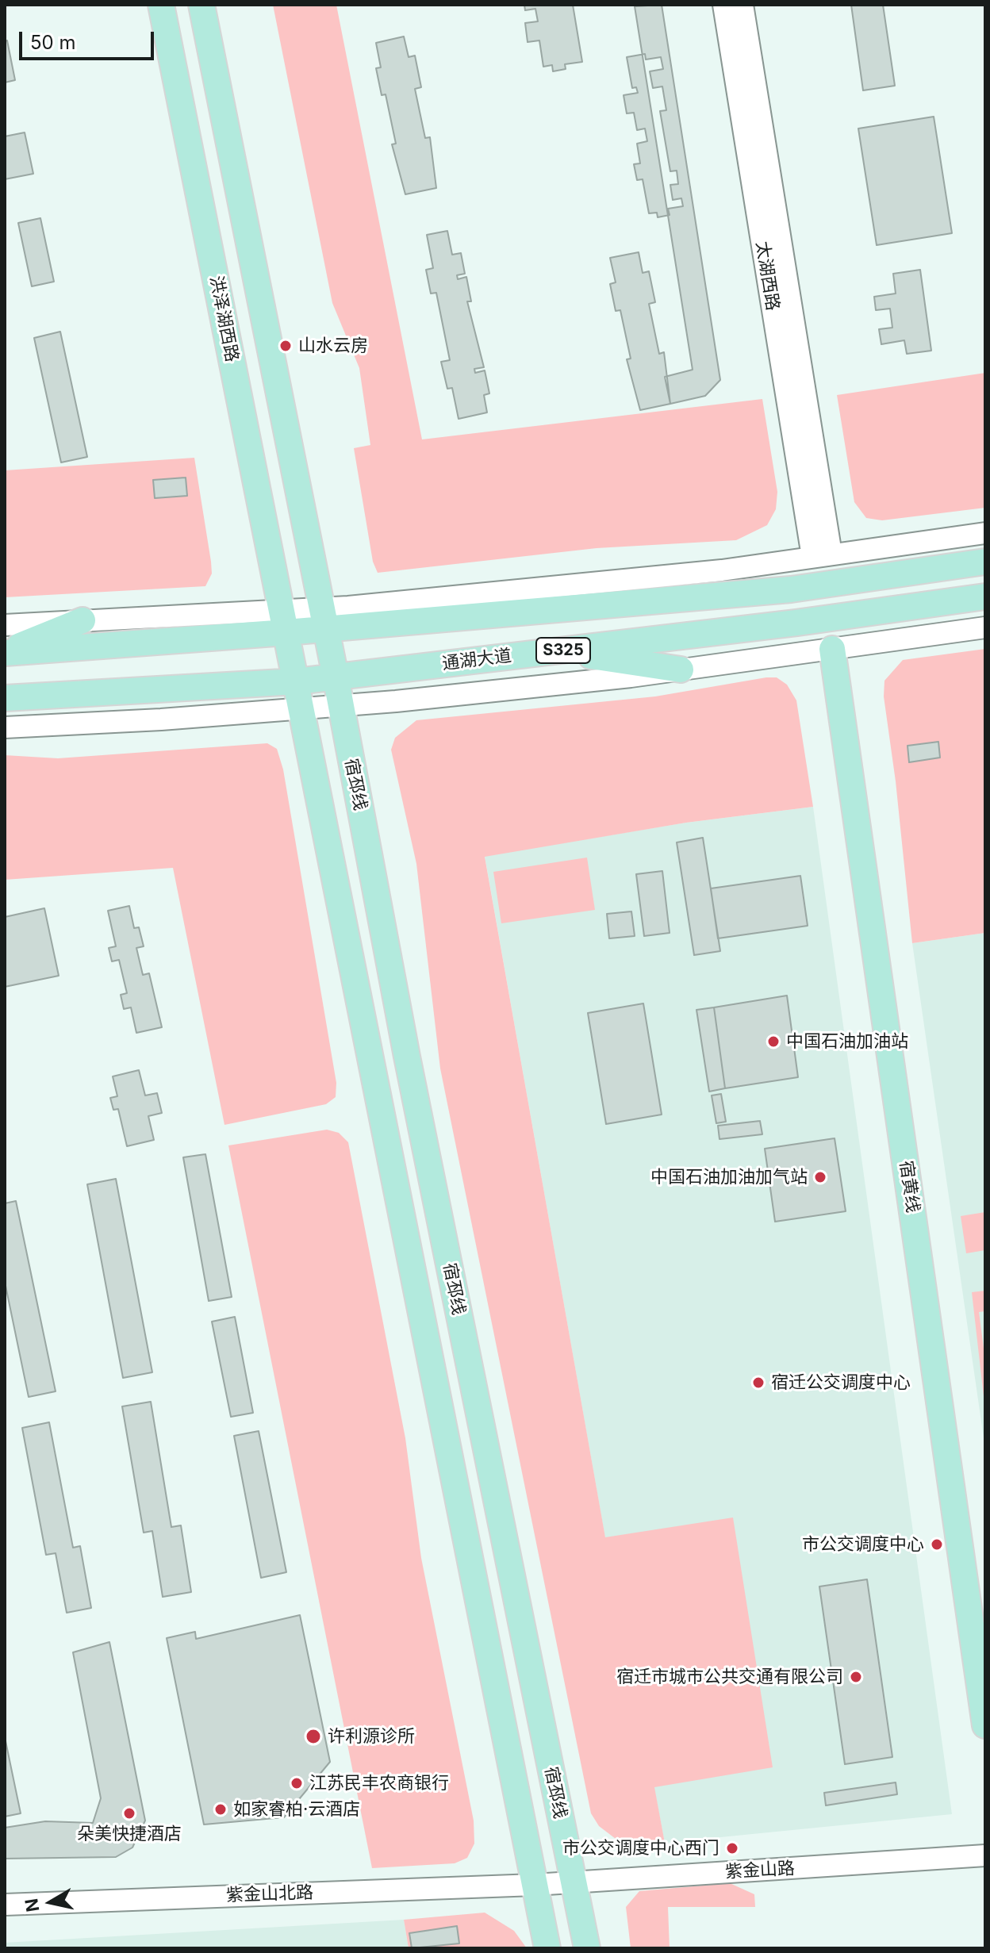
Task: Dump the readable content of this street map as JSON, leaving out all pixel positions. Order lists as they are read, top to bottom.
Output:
{
  "streets": {
    "main road": [
      "洪泽湖西路",
      "S325",
      "通湖大道",
      "宿邳线",
      "宿黄线"
    ],
    "street": ["太湖西路", "紫金山路", "紫金山北路"]
  },
  "crossings": [
    ["洪泽湖西路", "宿邳线"],
    ["通湖大道", "宿邳线"],
    ["宿邳线", "紫金山路"],
    ["宿邳线", "紫金山北路"],
    ["紫金山路", "紫金山北路"]
  ],
  "places": [
    "山水云房",
    "中国石油加油站",
    "中国石油加油加气站",
    "宿迁公交调度中心",
    "市公交调度中心",
    "宿迁市城市公共交通有限公司",
    "许利源诊所",
    "江苏民丰农商银行",
    "如家睿柏·云酒店",
    "朵美快捷酒店",
    "市公交调度中心西门"
  ],
  "scale_bar": "50 m",
  "north": "left"
}
